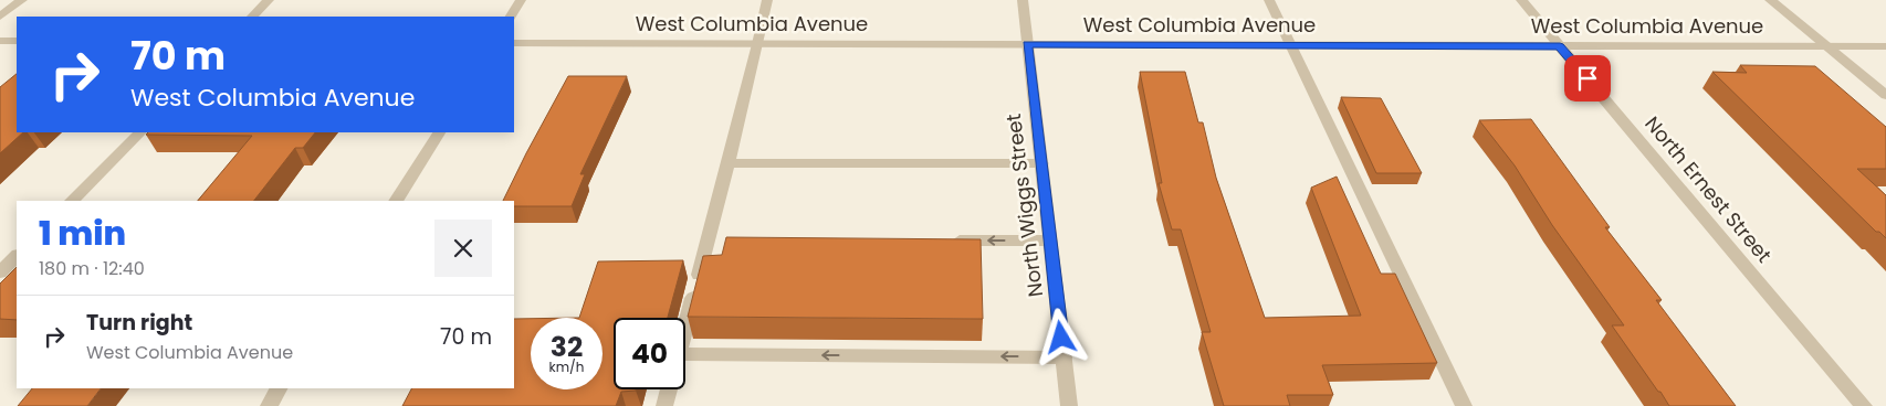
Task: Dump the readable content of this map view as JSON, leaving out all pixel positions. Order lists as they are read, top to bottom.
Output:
{
  "streets": {
    "street": ["West Columbia Avenue", "North Ernest Street", "North Wiggs Street"]
  },
  "crossings": [
    ["West Columbia Avenue", "North Ernest Street"],
    ["West Columbia Avenue", "North Wiggs Street"]
  ],
  "page": {
    "turn": ["70 m", "West Columbia Avenue"],
    "heading": ["1 min", "180 m · 12:40"],
    "list": [
      {
        "name": "Turn right",
        "note": "West Columbia Avenue",
        "value": "70 m"
      }
    ],
    "speed": "32 km/h",
    "limit": "40"
  }
}
